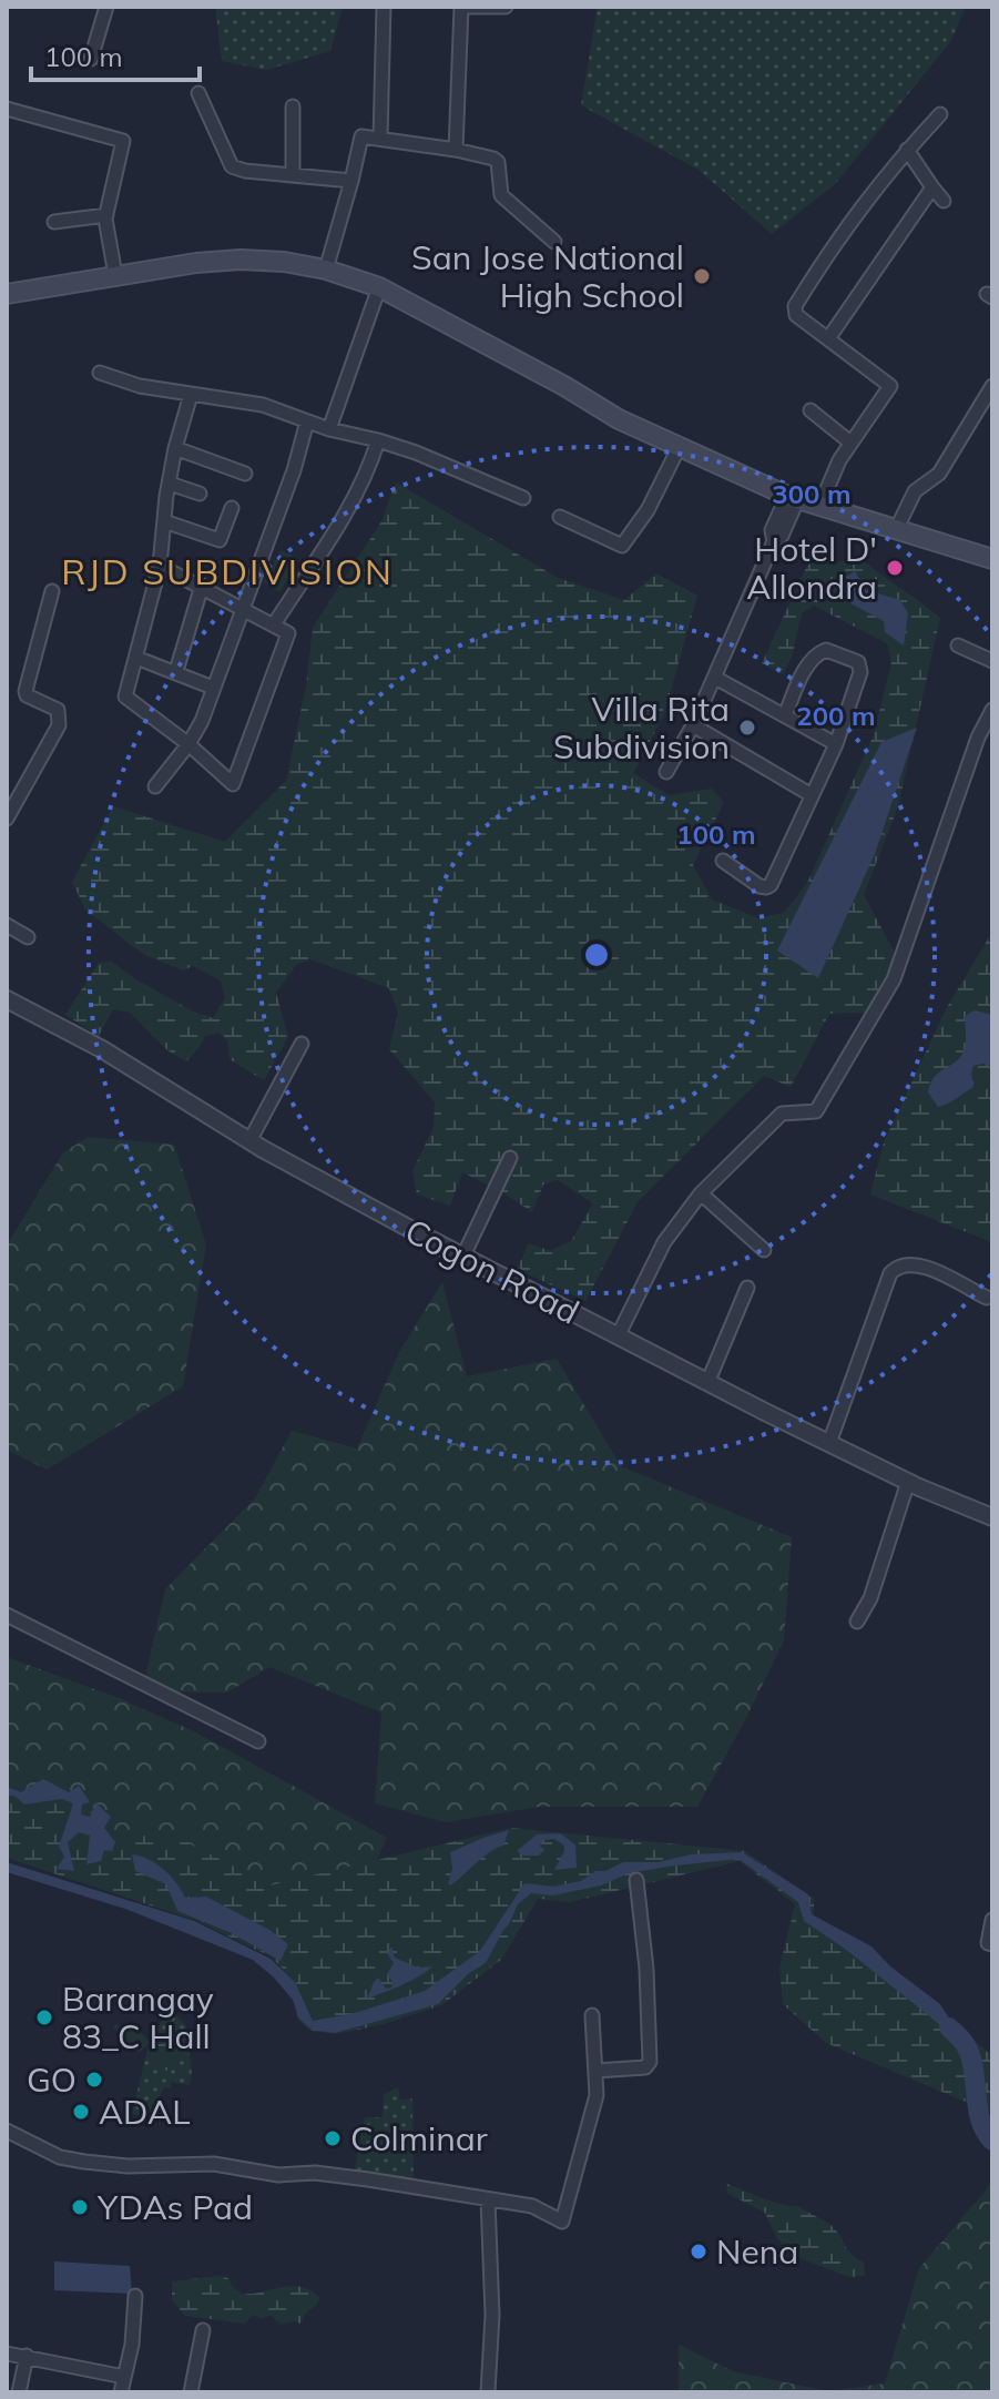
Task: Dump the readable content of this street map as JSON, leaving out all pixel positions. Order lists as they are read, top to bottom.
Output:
{
  "streets": {
    "street": ["Cogon Road"]
  },
  "districts": ["RJD SUBDIVISION"],
  "places": [
    "San Jose National High School",
    "Hotel D' Allondra",
    "Villa Rita Subdivision",
    "Barangay 83_C Hall",
    "GO",
    "ADAL",
    "Colminar",
    "YDAs Pad",
    "Nena"
  ],
  "scale_bar": "100 m",
  "rings": ["300 m", "200 m", "100 m"]
}
